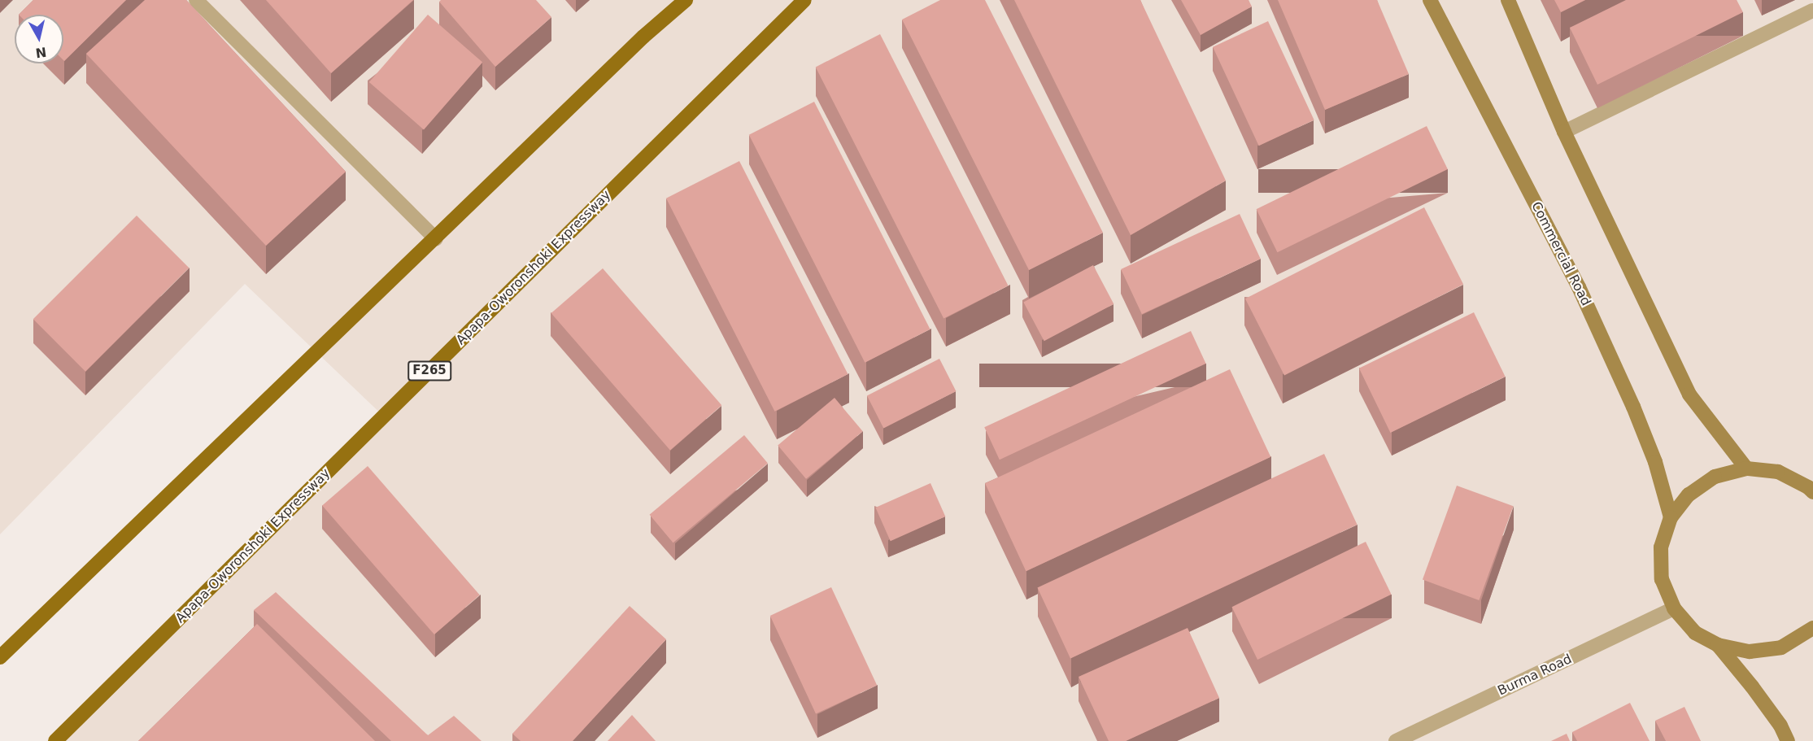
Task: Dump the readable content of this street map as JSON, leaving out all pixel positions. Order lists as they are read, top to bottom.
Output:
{
  "streets": {
    "main road": ["Commercial Road", "Apapa-Oworonshoki Expressway", "F265"],
    "street": ["Burma Road"]
  },
  "north": "bottom"
}
